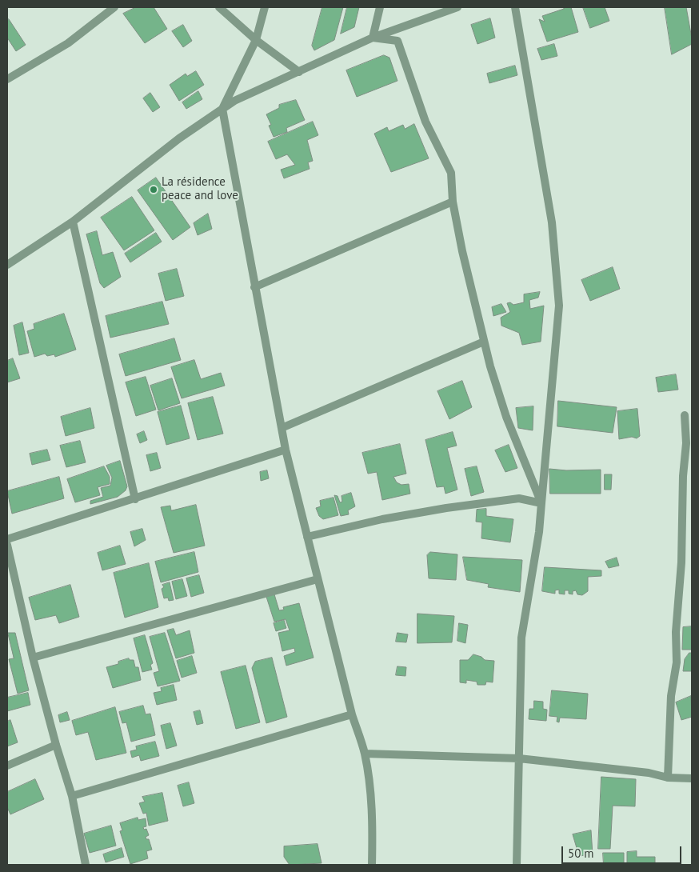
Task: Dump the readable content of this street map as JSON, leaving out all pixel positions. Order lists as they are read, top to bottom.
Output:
{
  "places": ["La résidence peace and love"],
  "scale_bar": "50 m"
}
